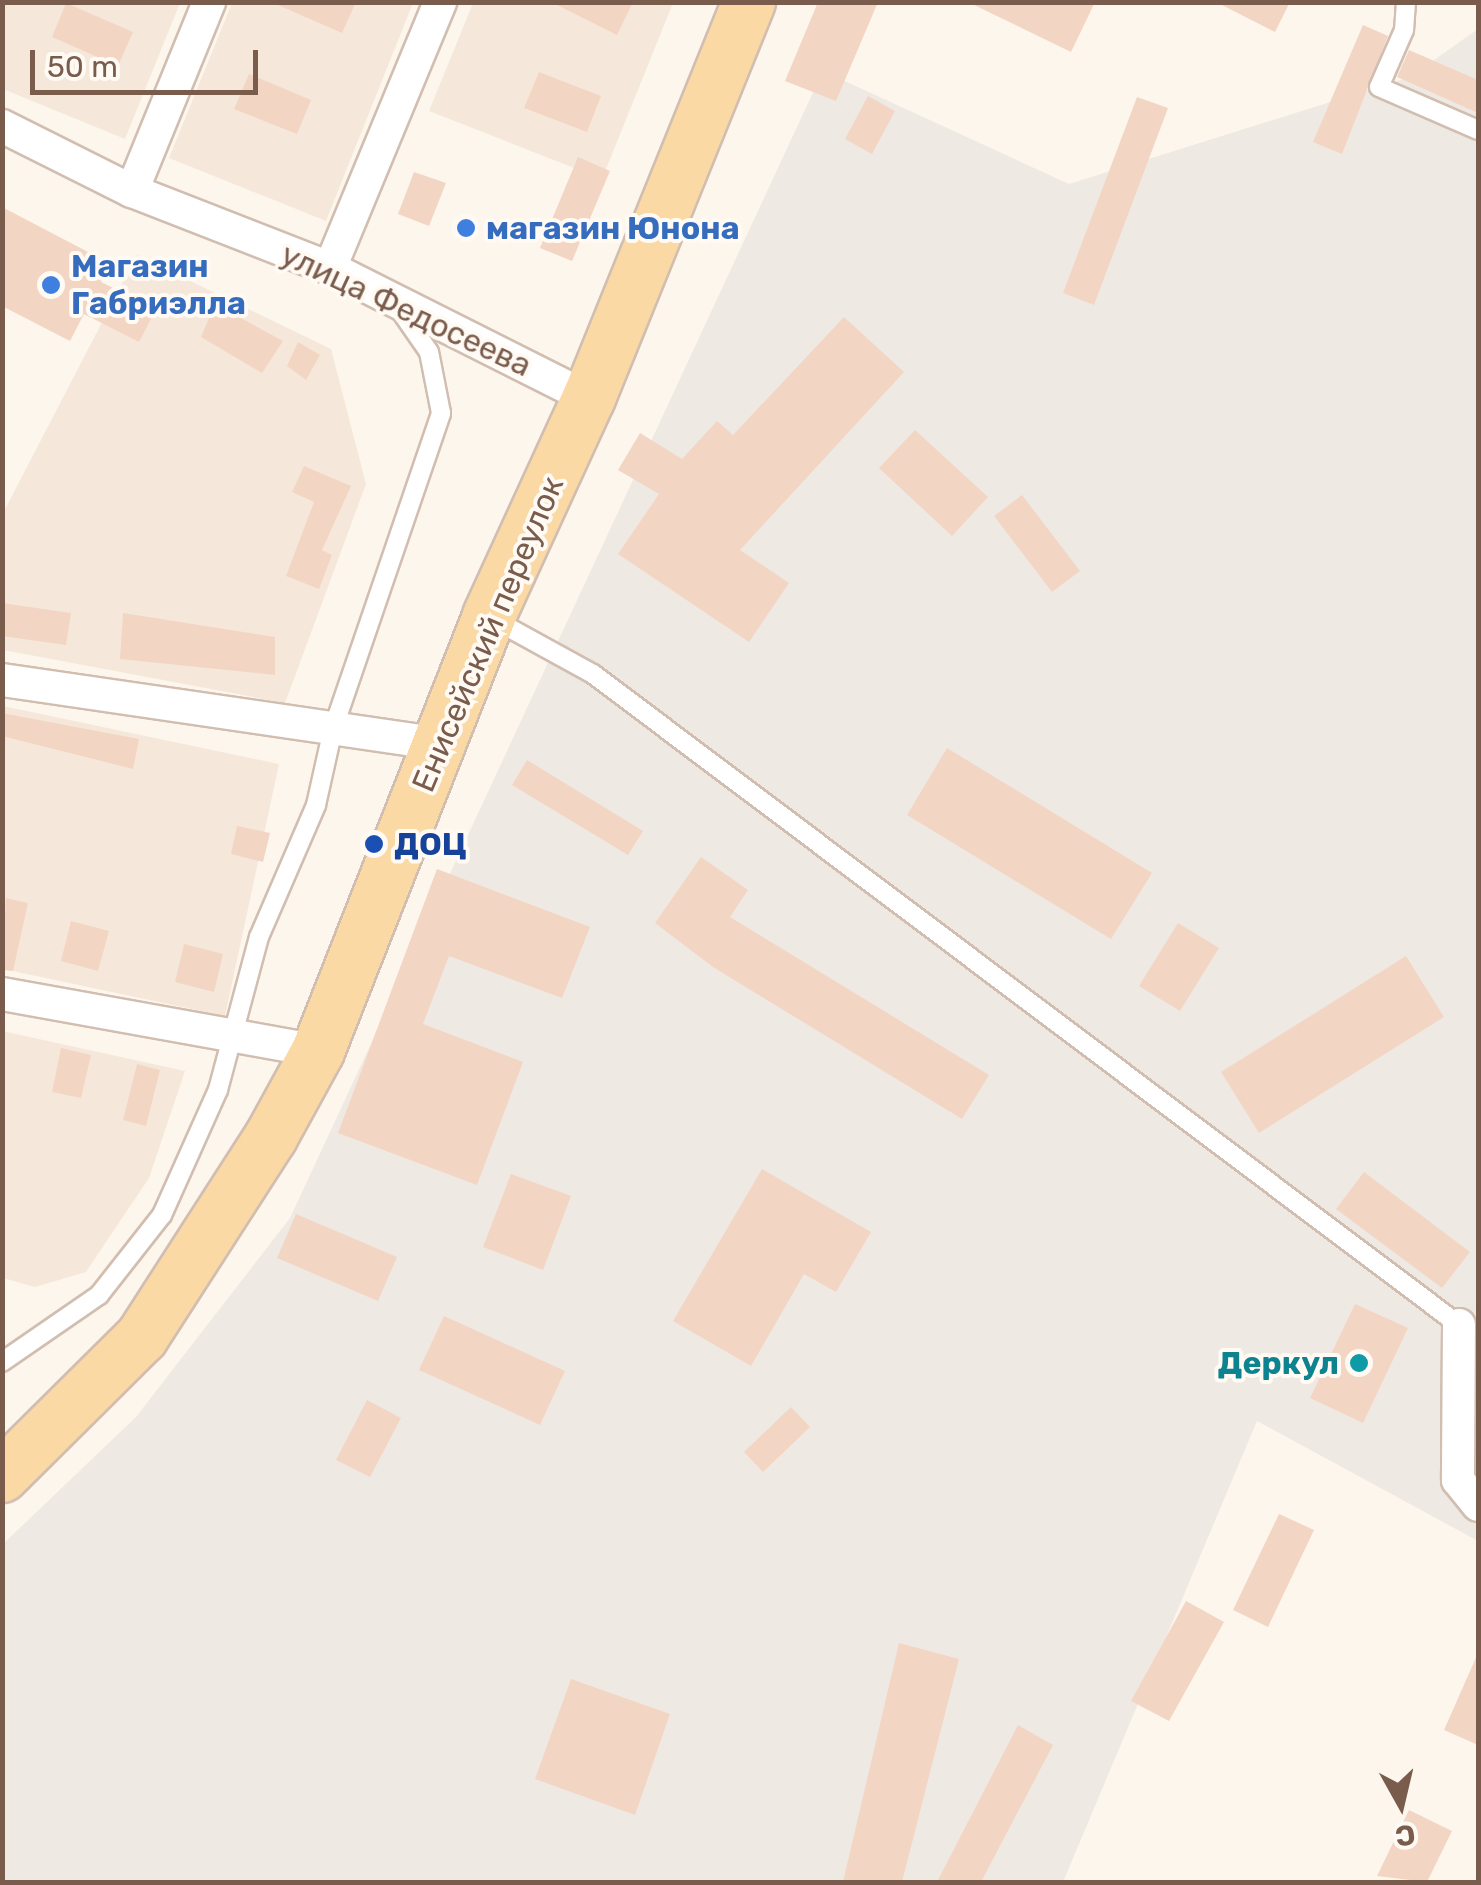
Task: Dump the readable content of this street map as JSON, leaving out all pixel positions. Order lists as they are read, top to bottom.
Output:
{
  "streets": {
    "main road": ["Енисейский переулок"],
    "street": ["улица Федосеева"]
  },
  "crossings": [
    ["улица Федосеева", "Енисейский переулок"]
  ],
  "places": [
    "магазин Юнона",
    "Магазин Габриэлла",
    "ДОЦ",
    "Деркул"
  ],
  "scale_bar": "50 m",
  "north": "bottom"
}
